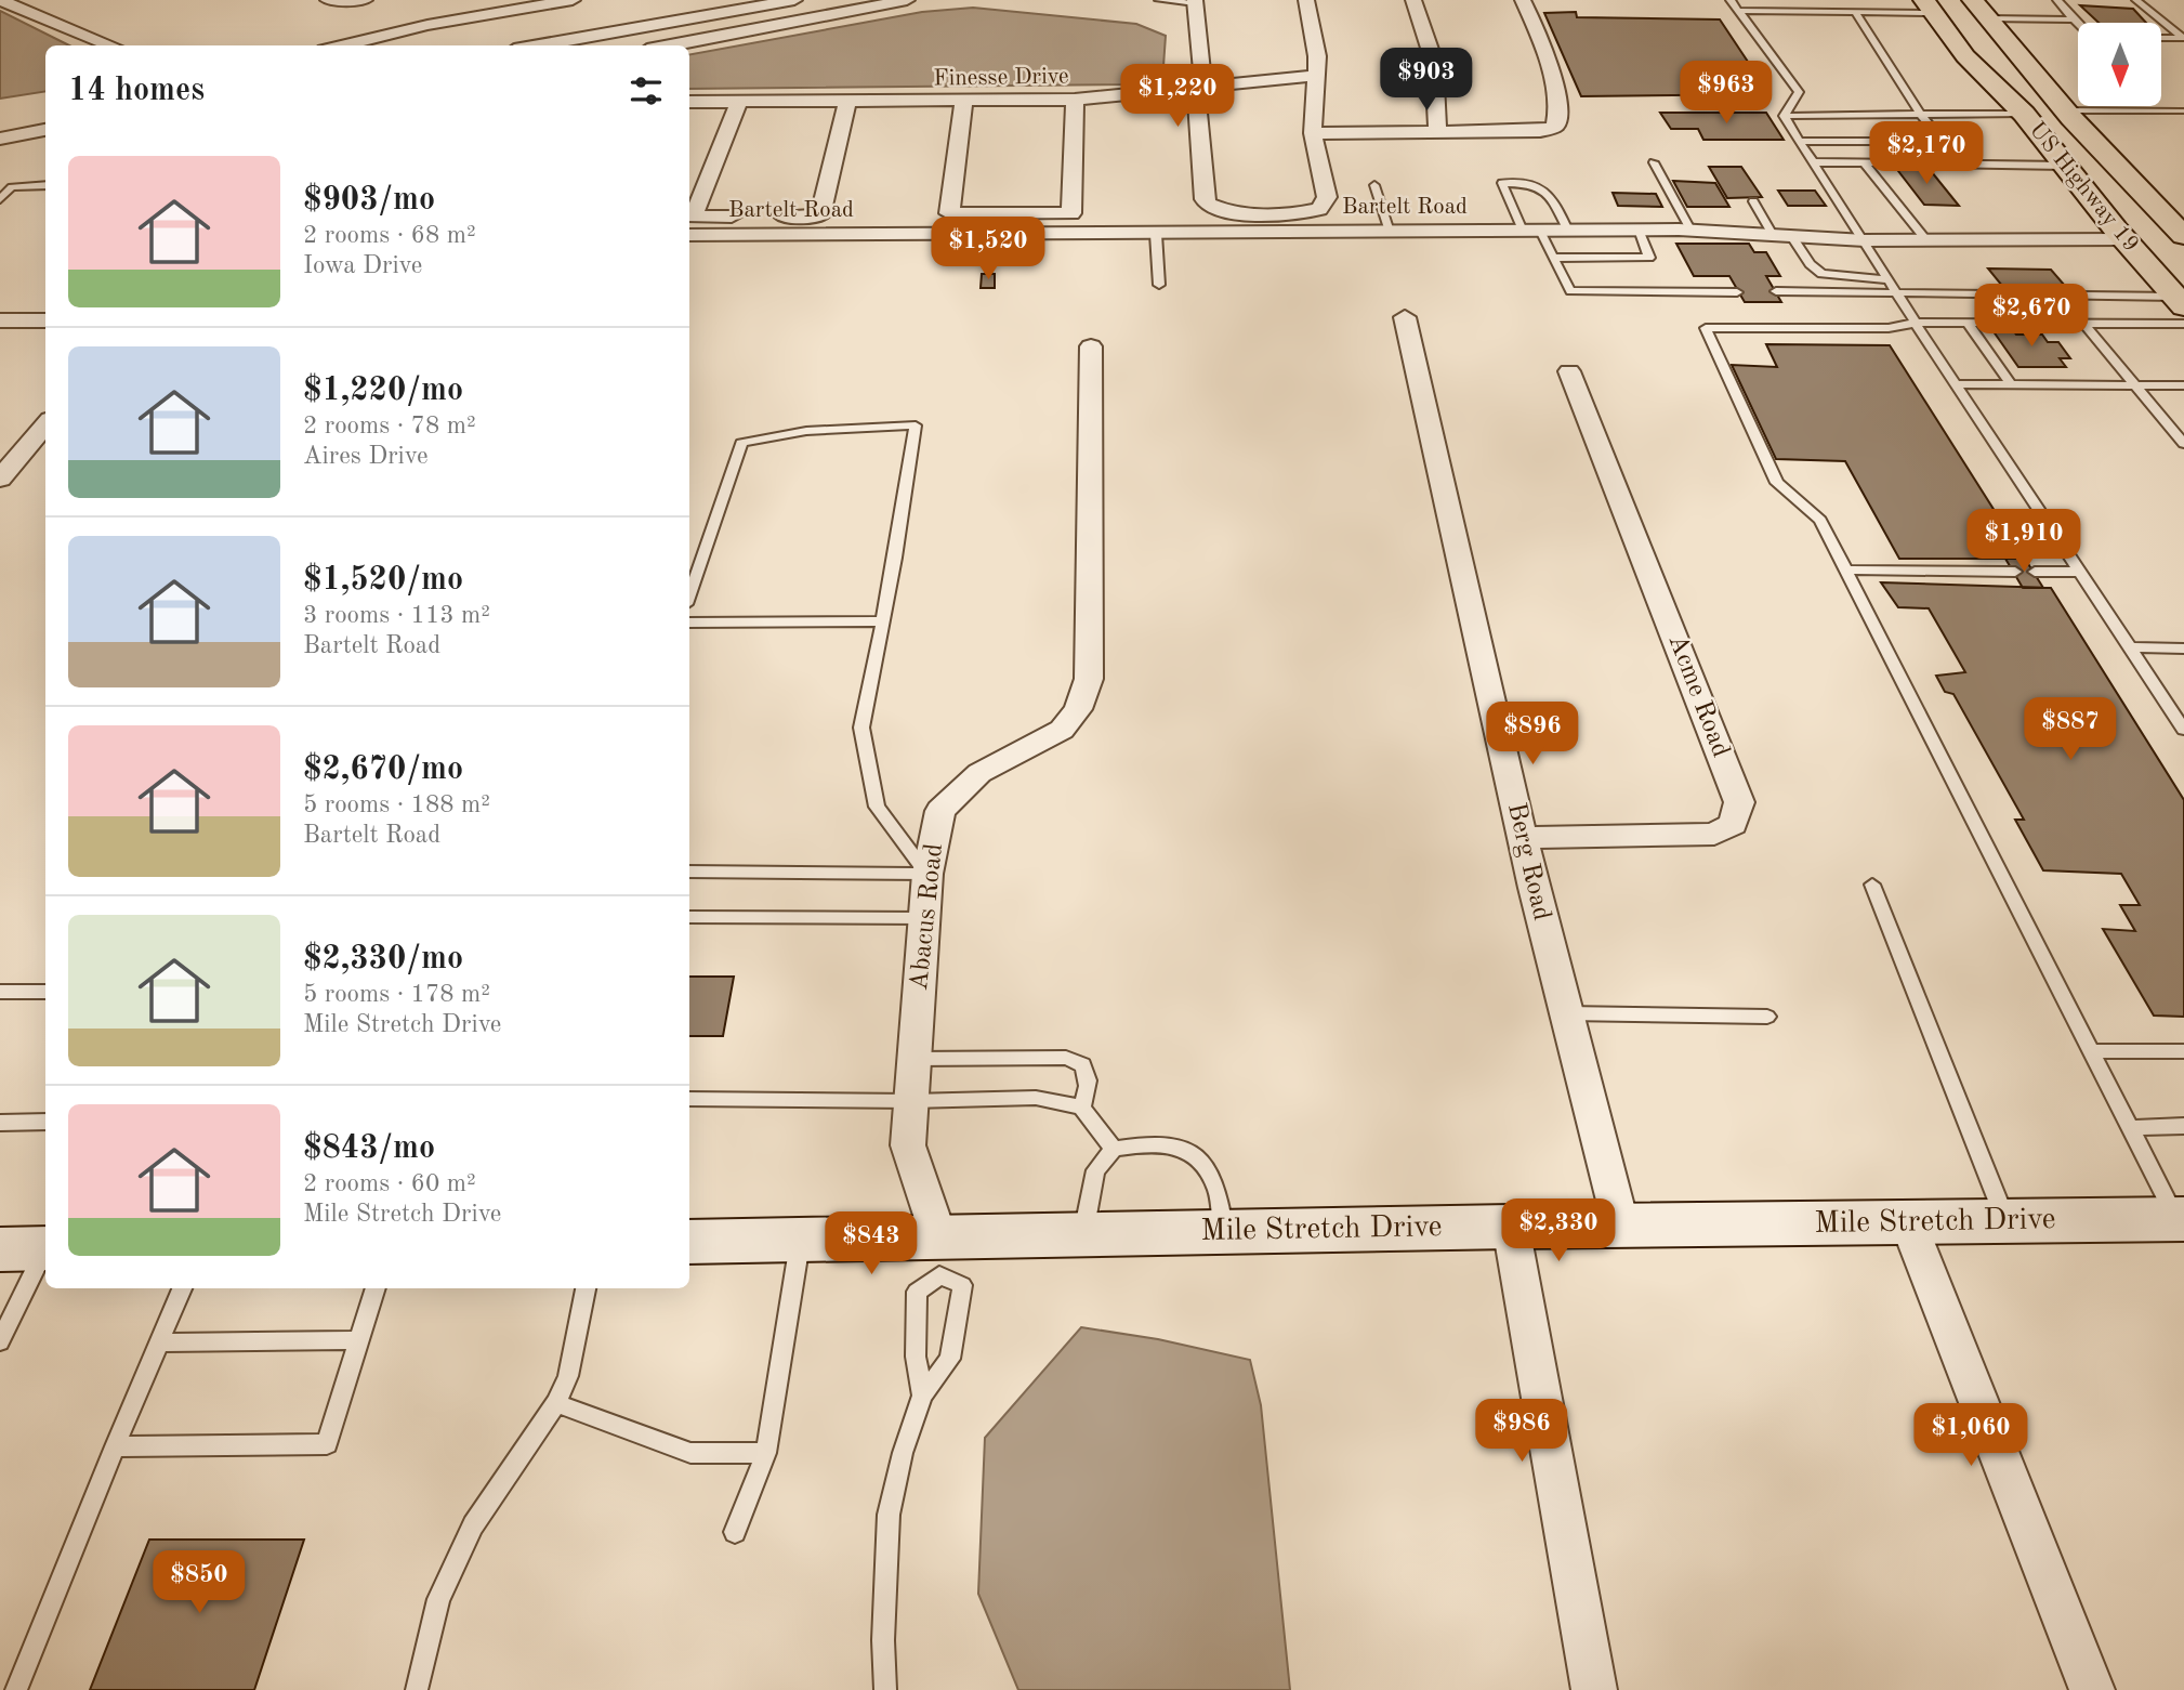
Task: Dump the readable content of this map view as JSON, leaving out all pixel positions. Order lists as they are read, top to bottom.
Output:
{
  "streets": {
    "highway": ["US Highway 19"],
    "street": [
      "Finesse Drive",
      "Bartelt Road",
      "Acme Road",
      "Berg Road",
      "Abacus Road",
      "Mile Stretch Drive"
    ]
  },
  "crossings": [
    ["US Highway 19", "Bartelt Road"],
    ["Acme Road", "Berg Road"],
    ["Berg Road", "Mile Stretch Drive"],
    ["Abacus Road", "Mile Stretch Drive"]
  ],
  "north": "bottom",
  "page": {
    "heading": "14 homes",
    "price": [
      "$903",
      "$963",
      "$1,220",
      "$2,170",
      "$1,520",
      "$2,670",
      "$1,910",
      "$887",
      "$896",
      "$2,330",
      "$843",
      "$986",
      "$1,060",
      "$850"
    ],
    "list": [
      {
        "name": "$903/mo",
        "note": "2 rooms · 68 m² · Iowa Drive"
      },
      {
        "name": "$1,220/mo",
        "note": "2 rooms · 78 m² · Aires Drive"
      },
      {
        "name": "$1,520/mo",
        "note": "3 rooms · 113 m² · Bartelt Road"
      },
      {
        "name": "$2,670/mo",
        "note": "5 rooms · 188 m² · Bartelt Road"
      },
      {
        "name": "$2,330/mo",
        "note": "5 rooms · 178 m² · Mile Stretch Drive"
      },
      {
        "name": "$843/mo",
        "note": "2 rooms · 60 m² · Mile Stretch Drive"
      }
    ]
  }
}
